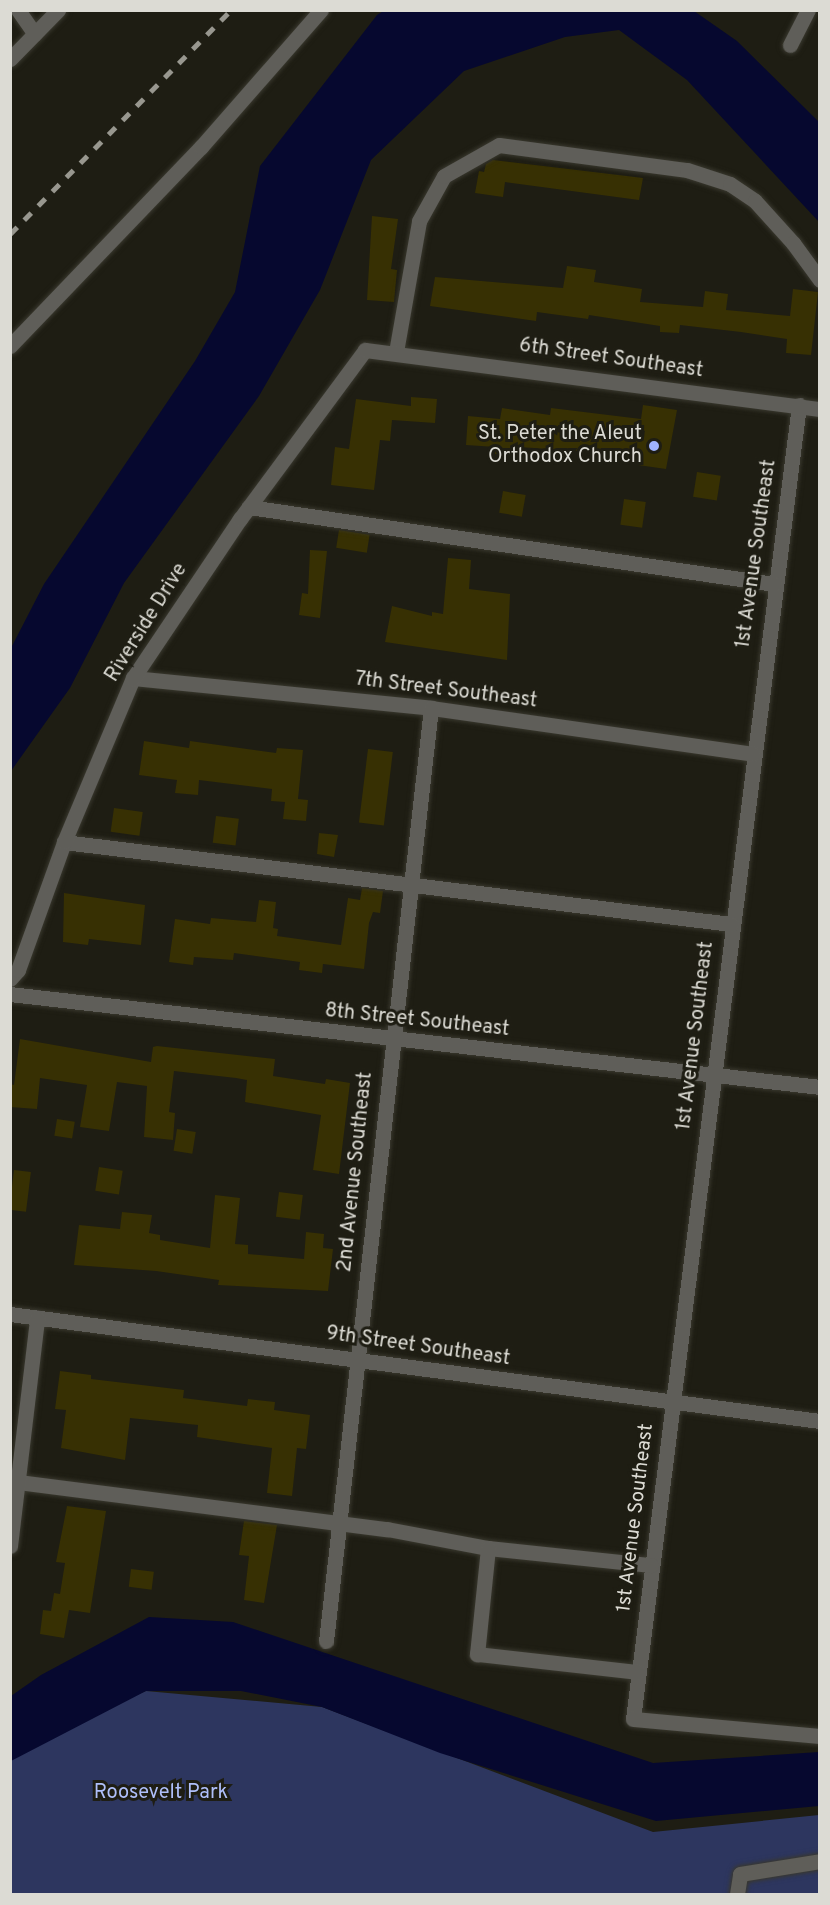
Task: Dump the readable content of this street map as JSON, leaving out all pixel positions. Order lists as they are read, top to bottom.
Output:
{
  "streets": {
    "street": [
      "6th Street Southeast",
      "1st Avenue Southeast",
      "Riverside Drive",
      "7th Street Southeast",
      "8th Street Southeast",
      "2nd Avenue Southeast",
      "9th Street Southeast"
    ]
  },
  "crossings": [
    ["6th Street Southeast", "1st Avenue Southeast"],
    ["6th Street Southeast", "Riverside Drive"],
    ["1st Avenue Southeast", "7th Street Southeast"],
    ["1st Avenue Southeast", "8th Street Southeast"],
    ["1st Avenue Southeast", "9th Street Southeast"],
    ["Riverside Drive", "7th Street Southeast"],
    ["7th Street Southeast", "2nd Avenue Southeast"],
    ["8th Street Southeast", "2nd Avenue Southeast"],
    ["2nd Avenue Southeast", "9th Street Southeast"]
  ],
  "parks": ["Roosevelt Park"],
  "places": ["St. Peter the Aleut Orthodox Church"]
}
